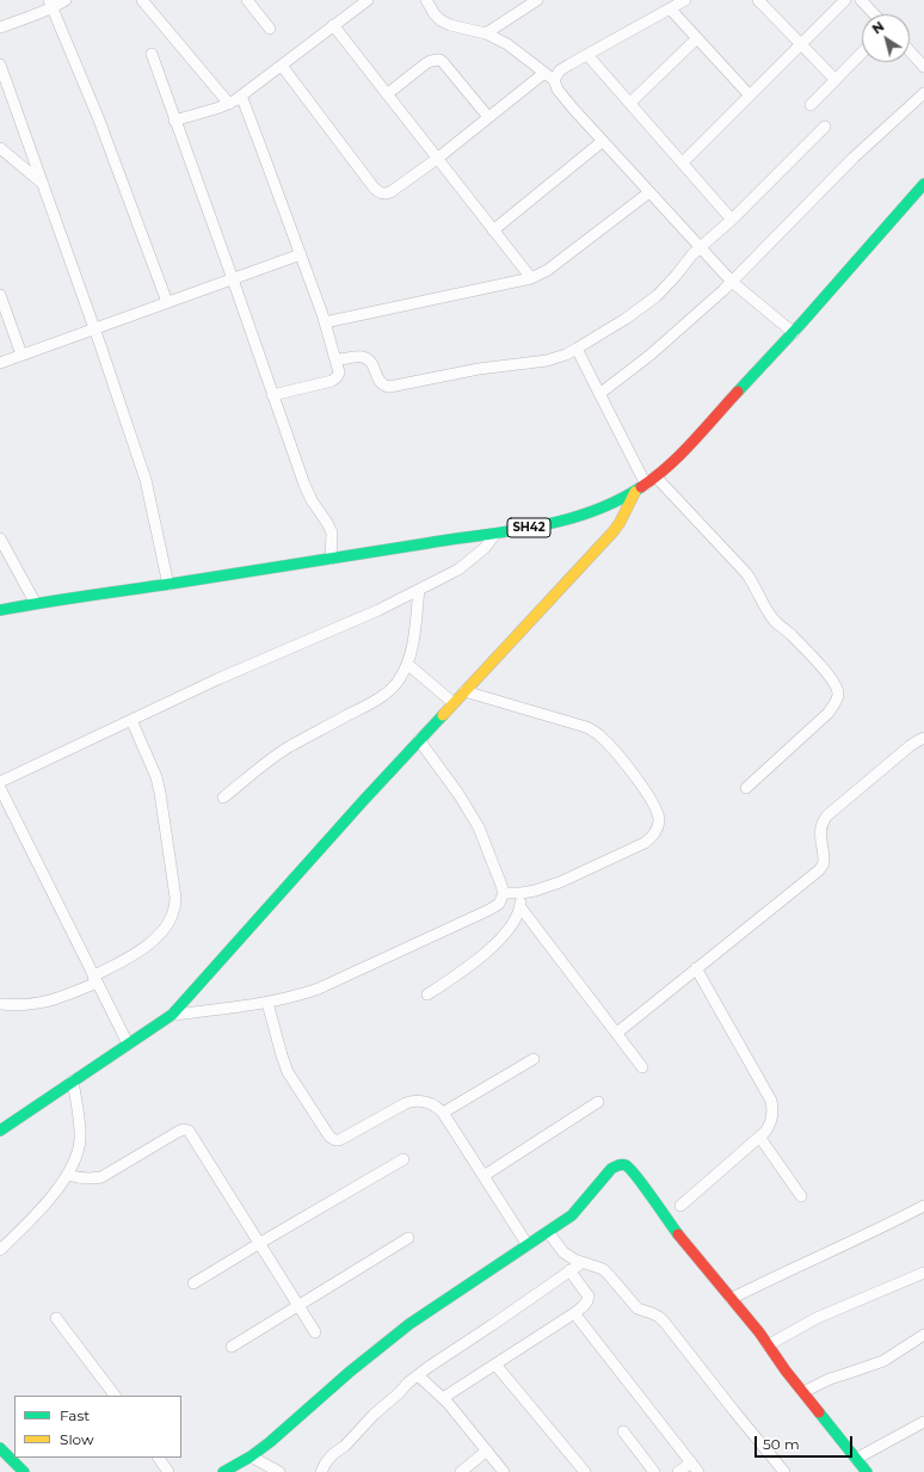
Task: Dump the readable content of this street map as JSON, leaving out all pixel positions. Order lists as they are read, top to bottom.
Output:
{
  "streets": {
    "street": ["SH42"]
  },
  "legend": ["Fast", "Slow"],
  "scale_bar": "50 m",
  "north": "top left"
}
